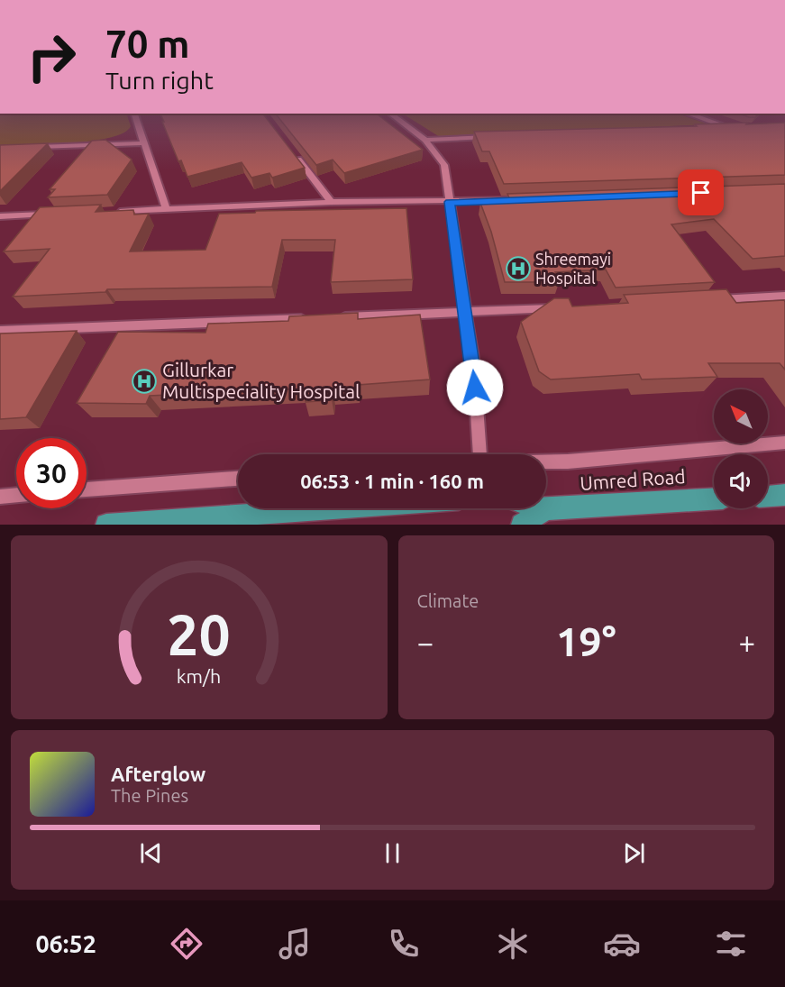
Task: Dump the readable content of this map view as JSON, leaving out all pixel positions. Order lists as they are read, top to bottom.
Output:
{
  "streets": {
    "main road": ["Umred Road"]
  },
  "places": {
    "hospital": ["Shreemayi Hospital", "Gillurkar Multispeciality Hospital"]
  },
  "north": "top left",
  "page": {
    "turn": ["70 m", "Turn right"],
    "limit": "30",
    "trip": "06:53 · 1 min · 160 m",
    "tile": "Climate",
    "heat": ["−", "19°", "+"],
    "song": ["Afterglow", "The Pines"],
    "tabs": "06:52",
    "gauge": ["20", "km/h"]
  }
}
